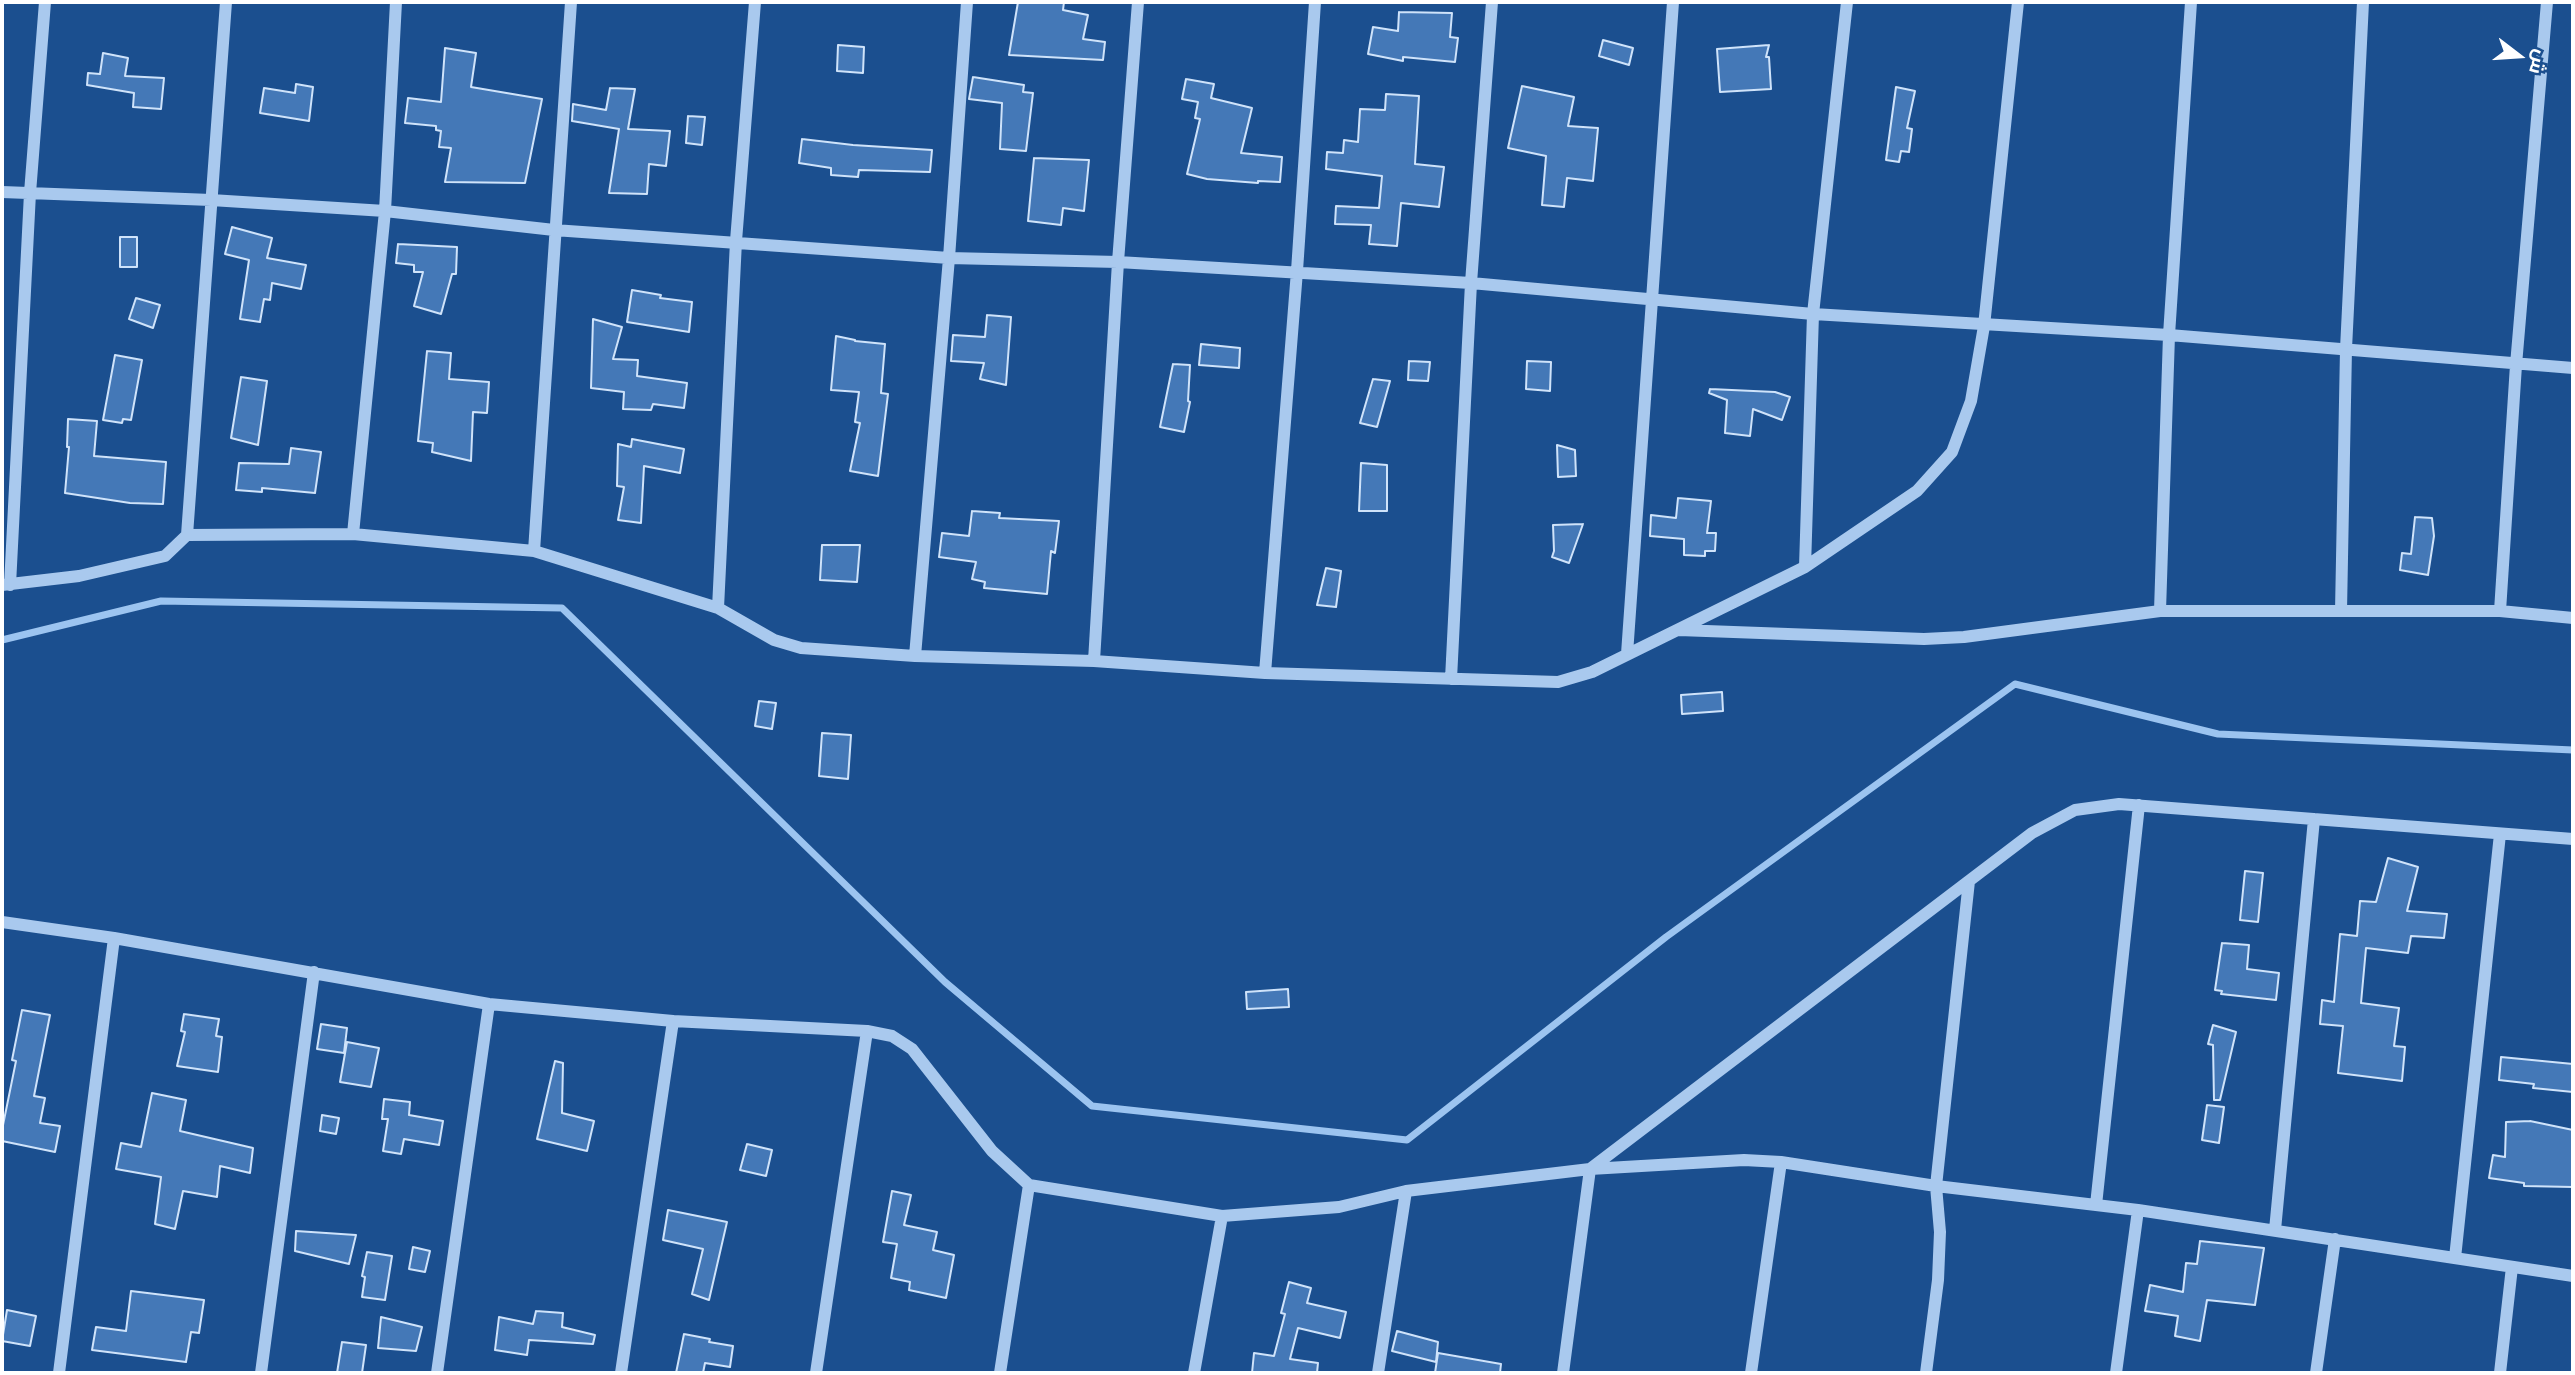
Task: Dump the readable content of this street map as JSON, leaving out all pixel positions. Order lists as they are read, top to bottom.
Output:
{
  "north": "right"
}
